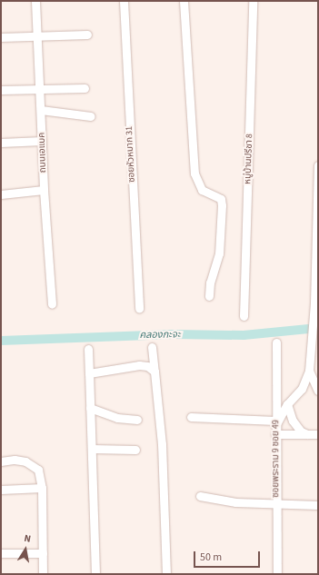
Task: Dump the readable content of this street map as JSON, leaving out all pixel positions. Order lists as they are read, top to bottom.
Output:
{
  "streets": {
    "street": [
      "ถนนเอแบค",
      "ซอยหัวหมาก 31",
      "หมู่บ้านปรีชา 8",
      "ซอยพระราม 9 ซอย 49"
    ]
  },
  "water": ["คลองกะจะ"],
  "scale_bar": "50 m",
  "north": "top"
}
